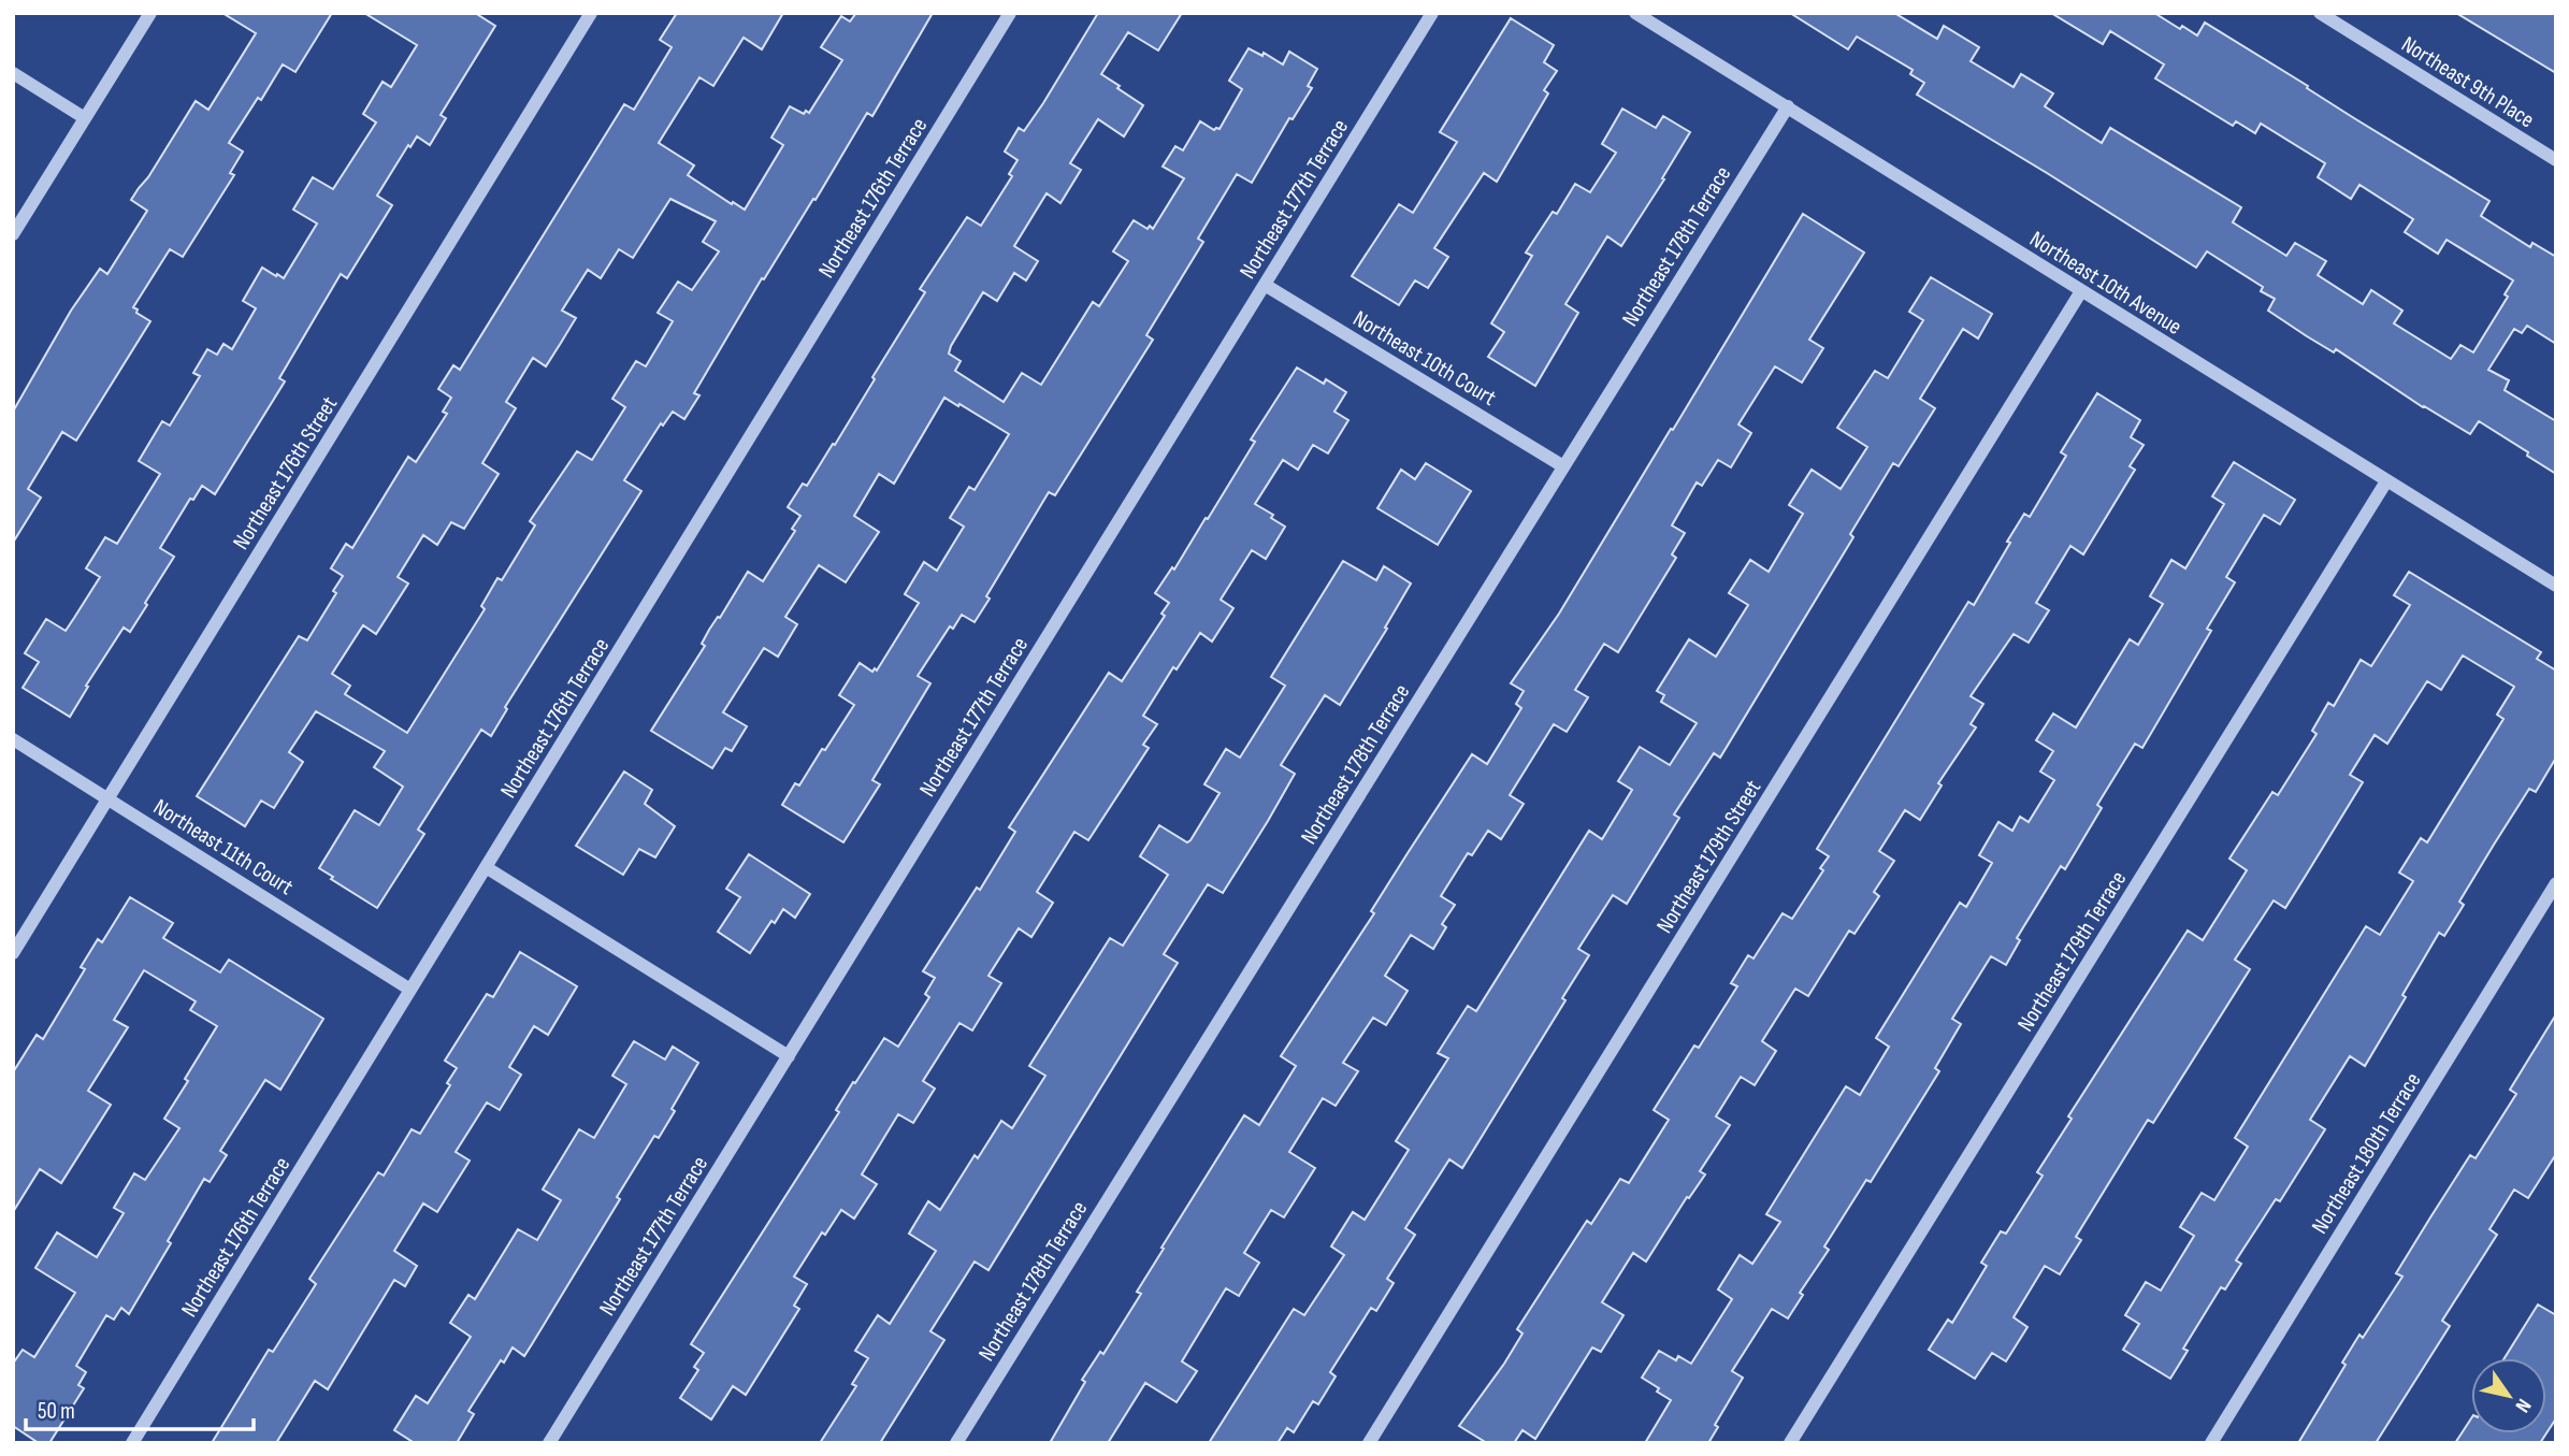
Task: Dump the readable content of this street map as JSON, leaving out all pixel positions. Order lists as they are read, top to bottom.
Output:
{
  "streets": {
    "street": [
      "Northeast 9th Place",
      "Northeast 176th Terrace",
      "Northeast 177th Terrace",
      "Northeast 178th Terrace",
      "Northeast 10th Avenue",
      "Northeast 10th Court",
      "Northeast 176th Street",
      "Northeast 11th Court",
      "Northeast 179th Street",
      "Northeast 179th Terrace",
      "Northeast 180th Terrace"
    ]
  },
  "crossings": [
    ["Northeast 176th Terrace", "Northeast 11th Court"],
    ["Northeast 177th Terrace", "Northeast 10th Court"],
    ["Northeast 178th Terrace", "Northeast 10th Avenue"],
    ["Northeast 178th Terrace", "Northeast 10th Court"],
    ["Northeast 10th Avenue", "Northeast 179th Street"],
    ["Northeast 10th Avenue", "Northeast 179th Terrace"],
    ["Northeast 176th Street", "Northeast 11th Court"]
  ],
  "scale_bar": "50 m",
  "north": "bottom right"
}
